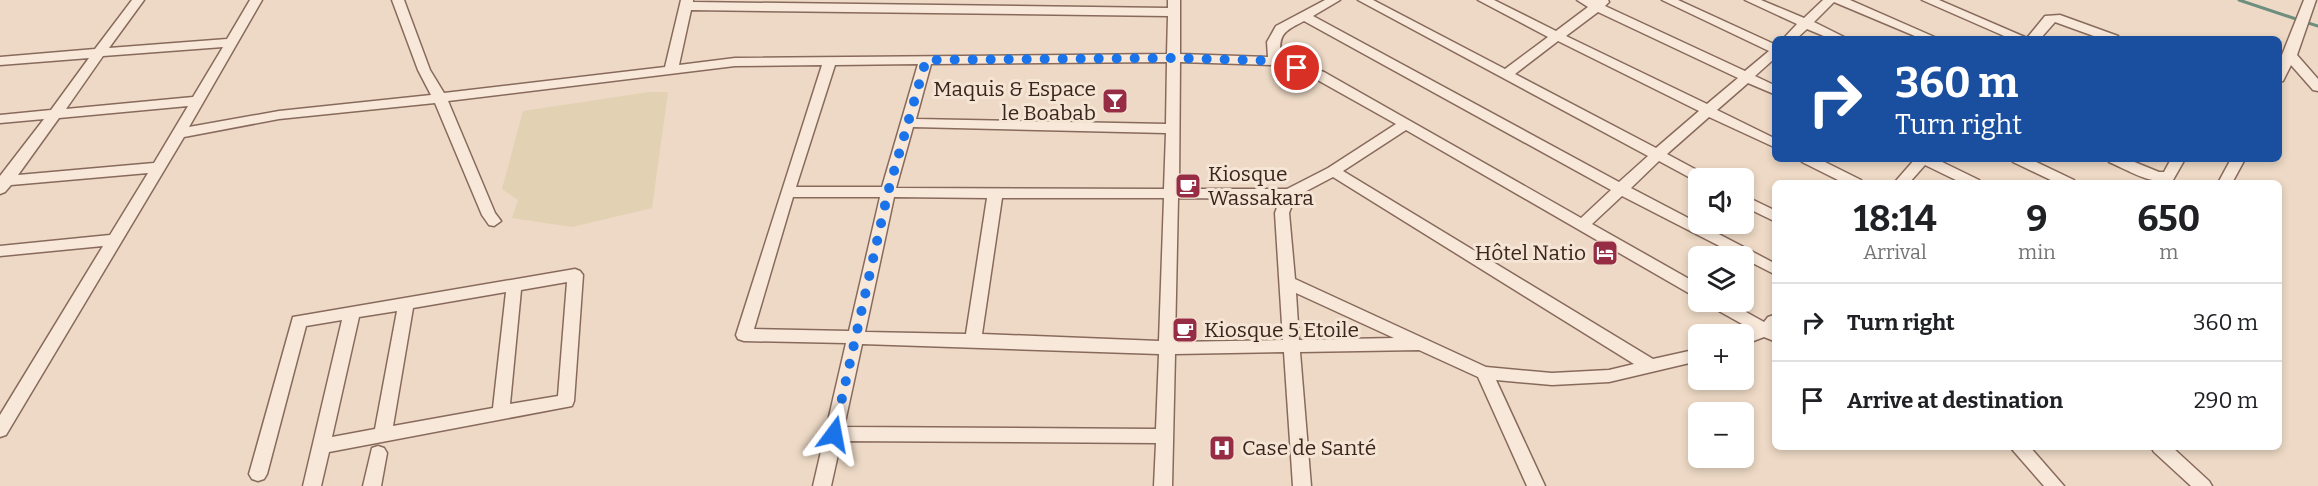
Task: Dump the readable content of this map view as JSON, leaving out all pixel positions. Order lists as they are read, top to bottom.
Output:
{
  "places": {
    "bar": ["Maquis & Espace le Boabab"],
    "cafe": ["Kiosque Wassakara", "Kiosque 5 Etoile"],
    "hotel": ["Hôtel Natio"],
    "hospital": ["Case de Santé"]
  },
  "page": {
    "turn": ["360 m", "Turn right"],
    "map_buttons": ["+", "−"],
    "eta": [
      "18:14",
      "Arrival",
      "9",
      "min",
      "650",
      "m"
    ],
    "list": [
      {
        "name": "Turn right",
        "value": "360 m"
      },
      {
        "name": "Arrive at destination",
        "value": "290 m"
      }
    ]
  }
}
